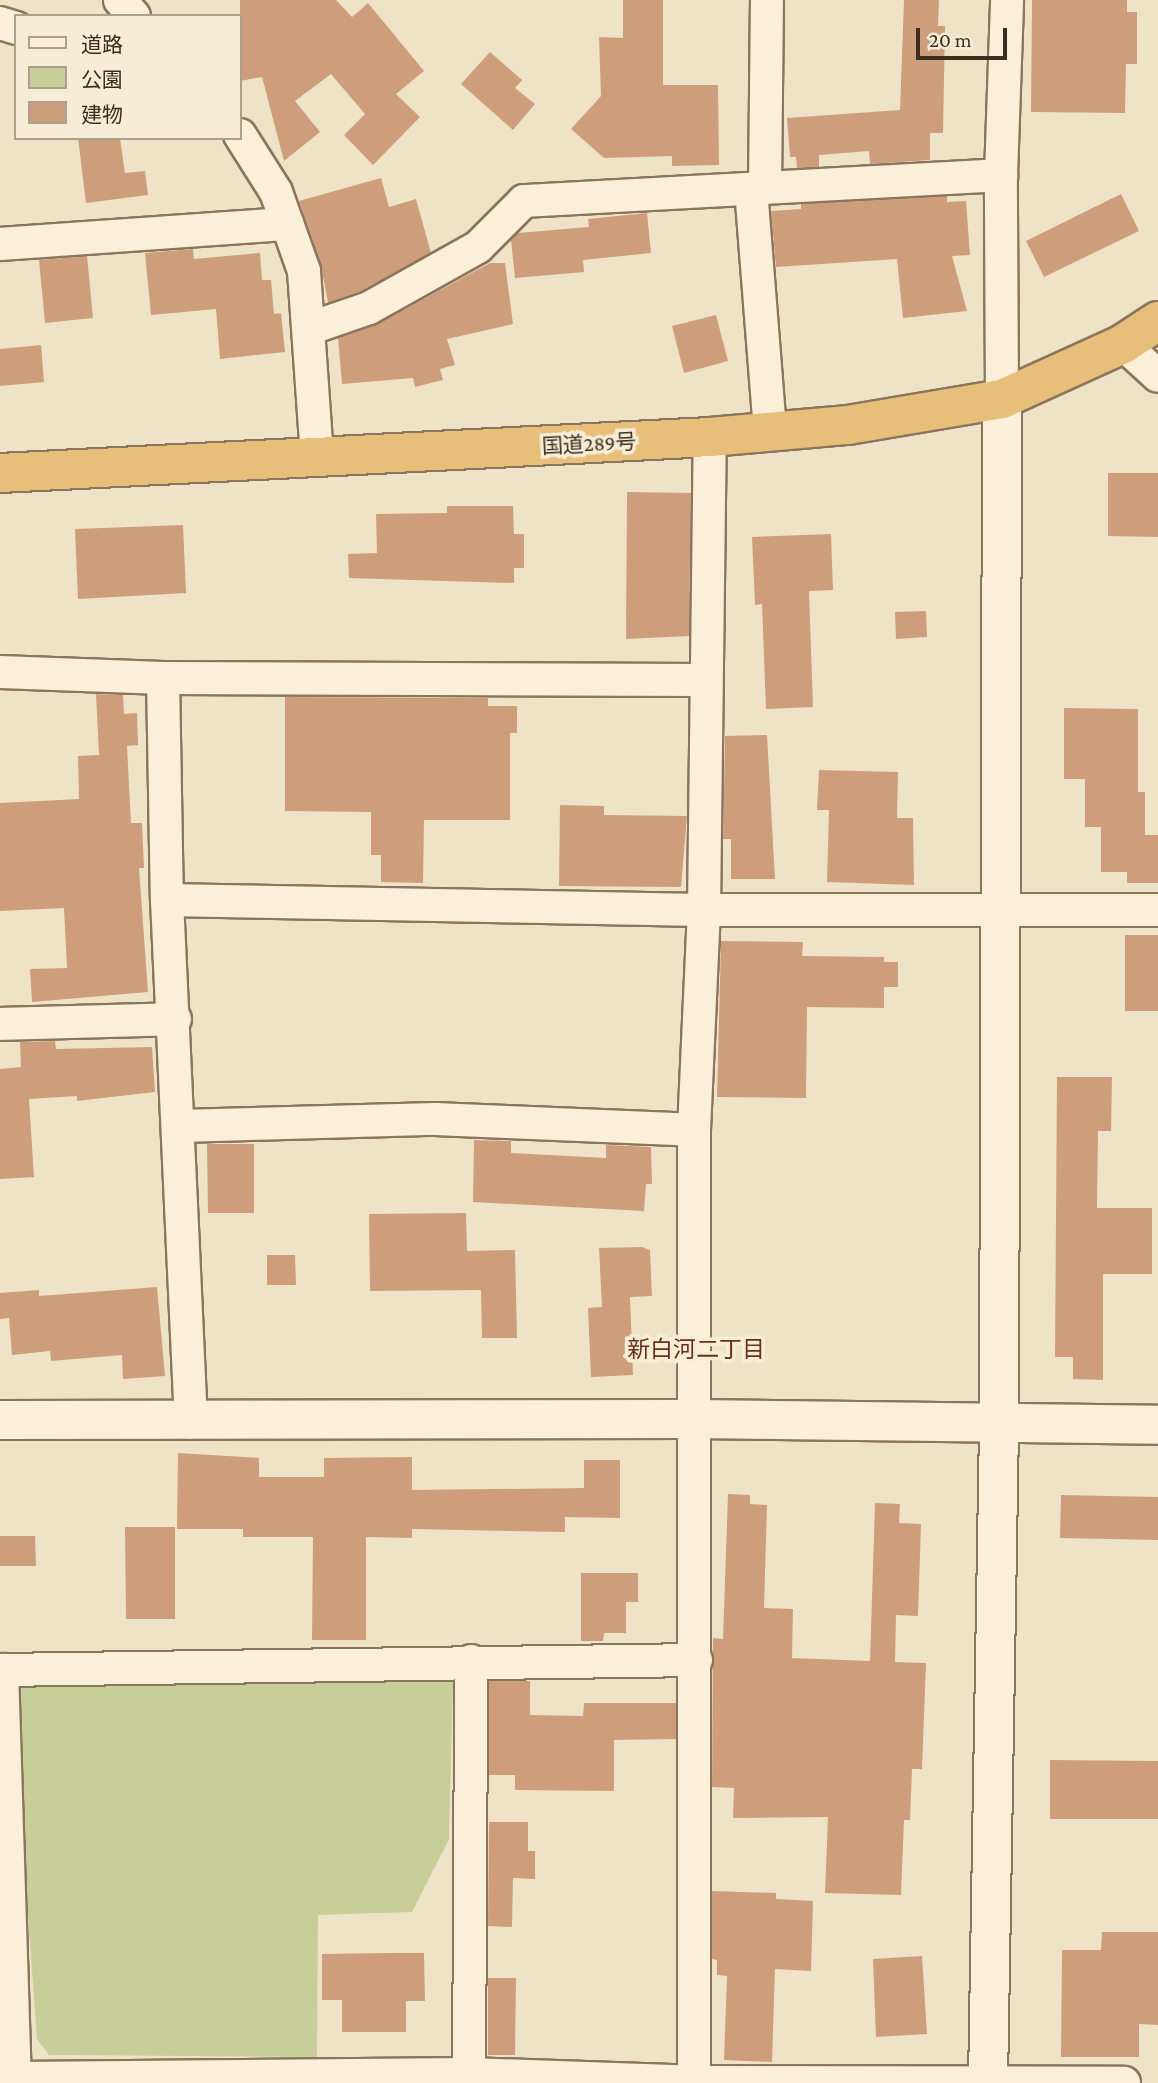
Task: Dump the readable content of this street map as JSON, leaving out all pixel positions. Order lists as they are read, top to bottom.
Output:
{
  "streets": {
    "highway": ["国道289号"]
  },
  "districts": ["新白河二丁目"],
  "legend": ["道路", "公園", "建物"],
  "scale_bar": "20 m"
}
